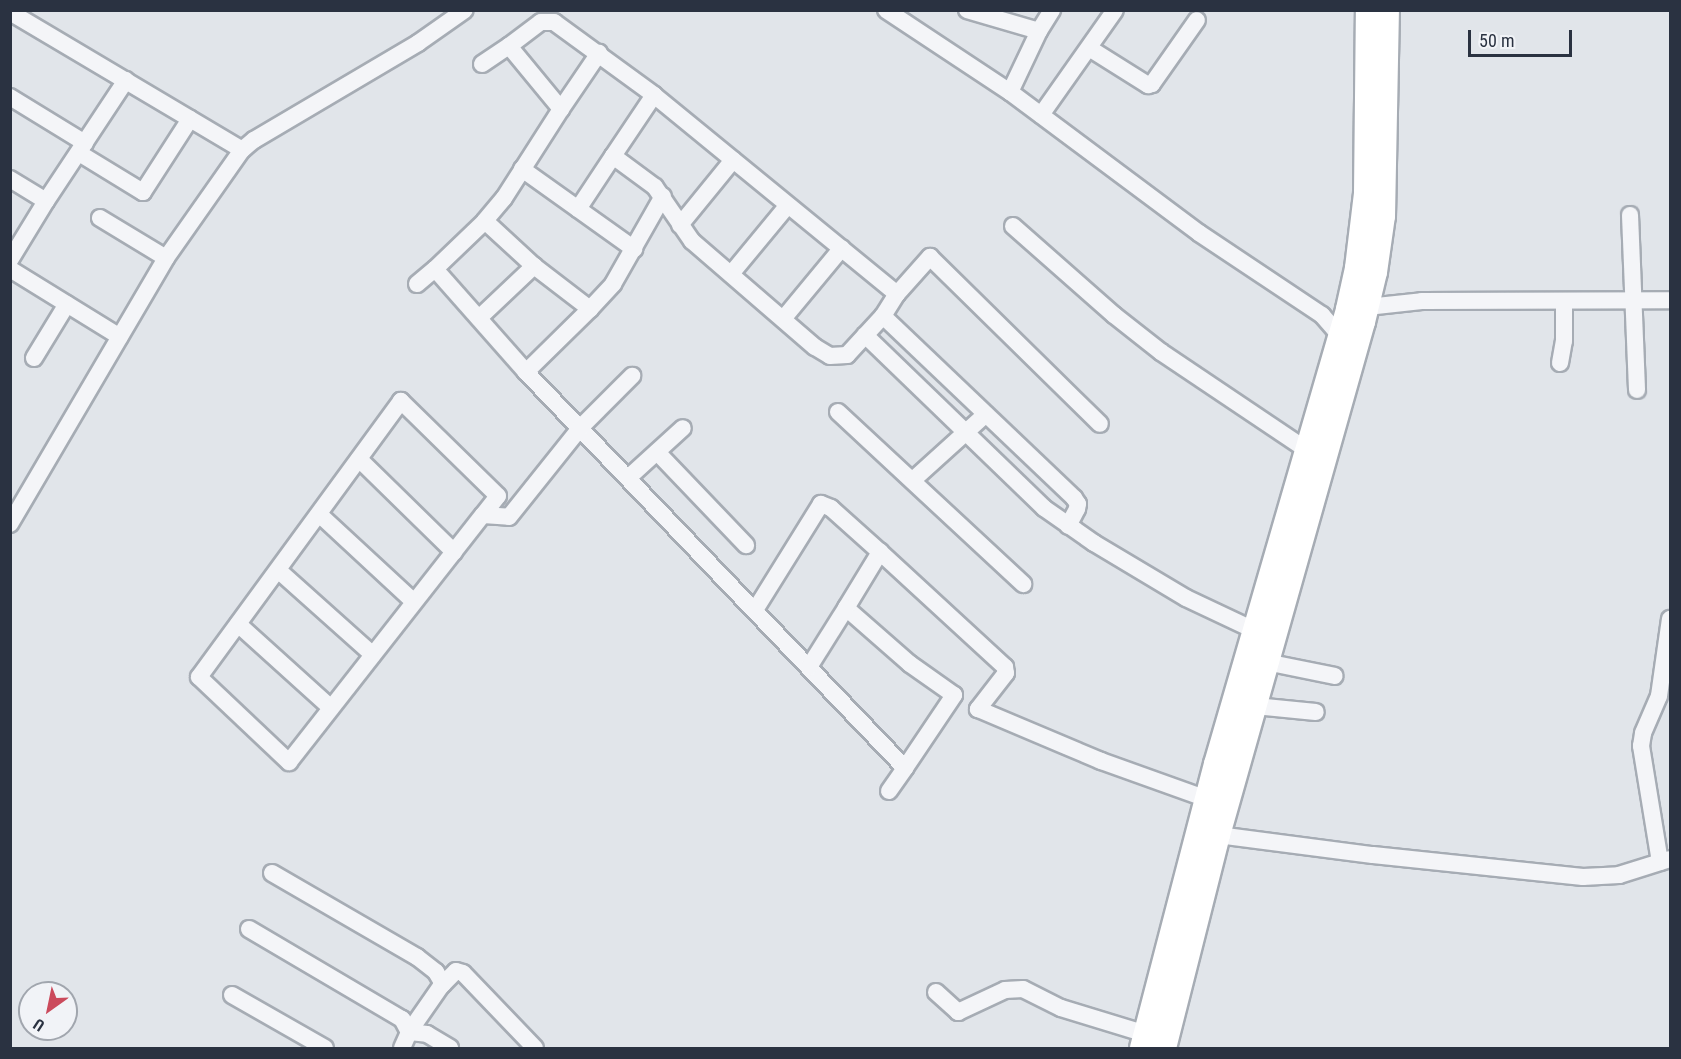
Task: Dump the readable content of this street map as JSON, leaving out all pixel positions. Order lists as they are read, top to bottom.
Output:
{
  "scale_bar": "50 m",
  "north": "bottom left"
}
